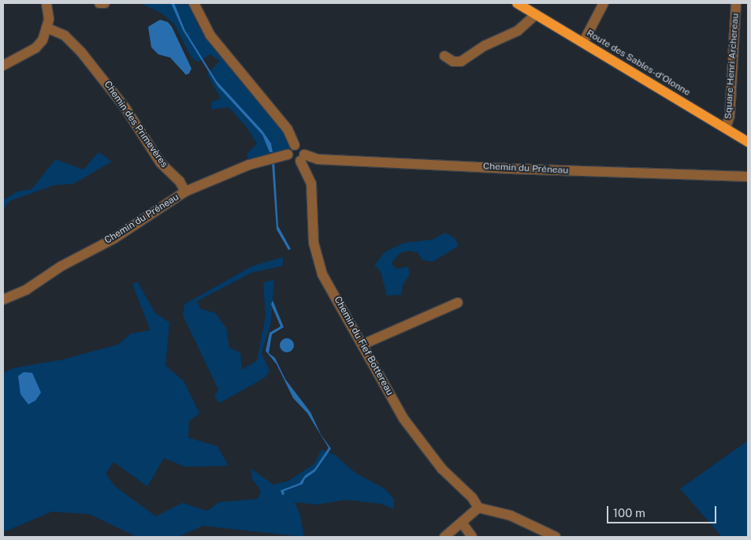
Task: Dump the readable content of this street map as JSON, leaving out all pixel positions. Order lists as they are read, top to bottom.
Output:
{
  "streets": {
    "main road": ["Route des Sables-d'Olonne"],
    "street": [
      "Square Henri Archereau",
      "Chemin des Primevères",
      "Chemin du Préneau",
      "Chemin du Fief Bottereau"
    ]
  },
  "crossings": [
    ["Route des Sables-d'Olonne", "Square Henri Archereau"],
    ["Chemin des Primevères", "Chemin du Préneau"],
    ["Chemin du Préneau", "Chemin du Fief Bottereau"]
  ],
  "scale_bar": "100 m"
}
